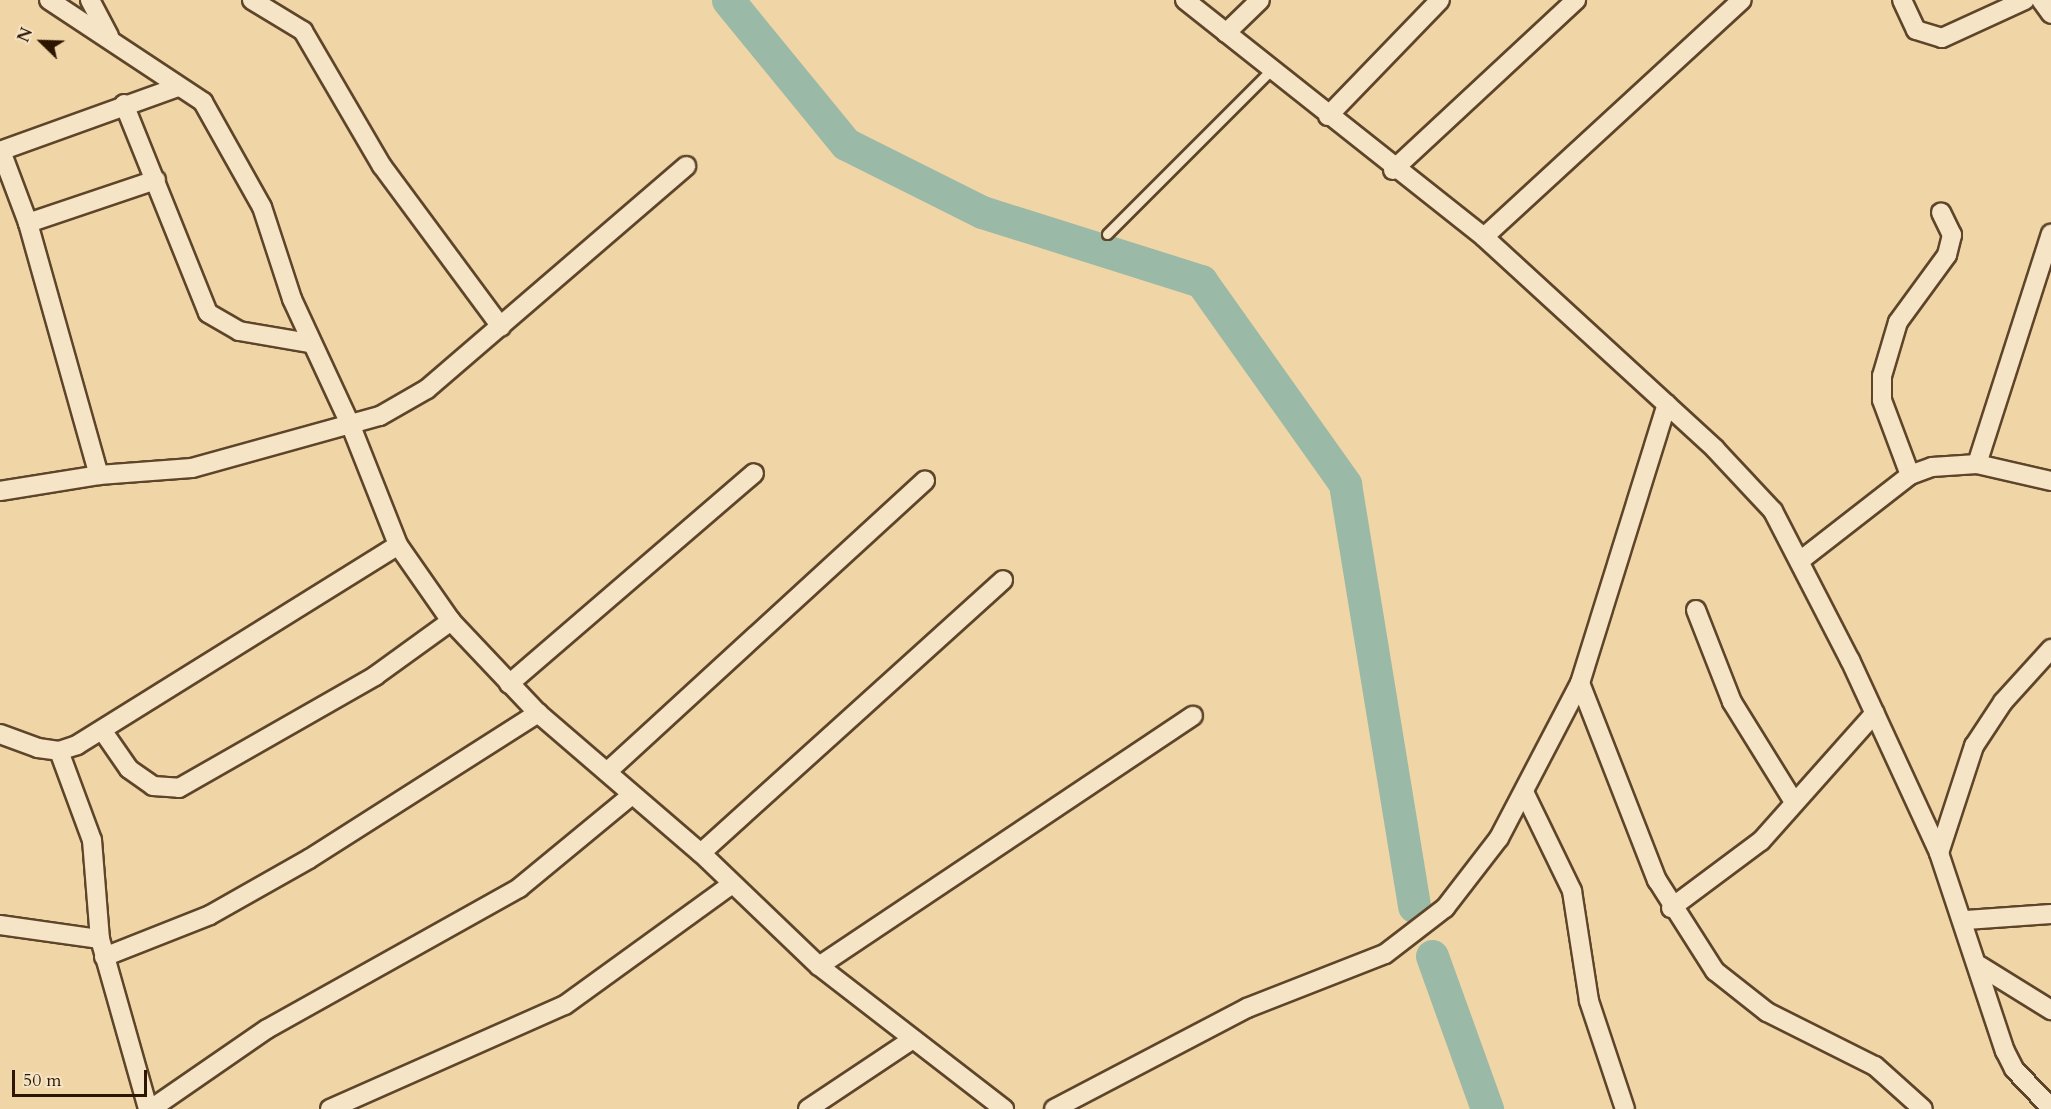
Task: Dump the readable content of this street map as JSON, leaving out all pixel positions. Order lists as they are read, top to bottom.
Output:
{
  "scale_bar": "50 m",
  "north": "top left"
}
